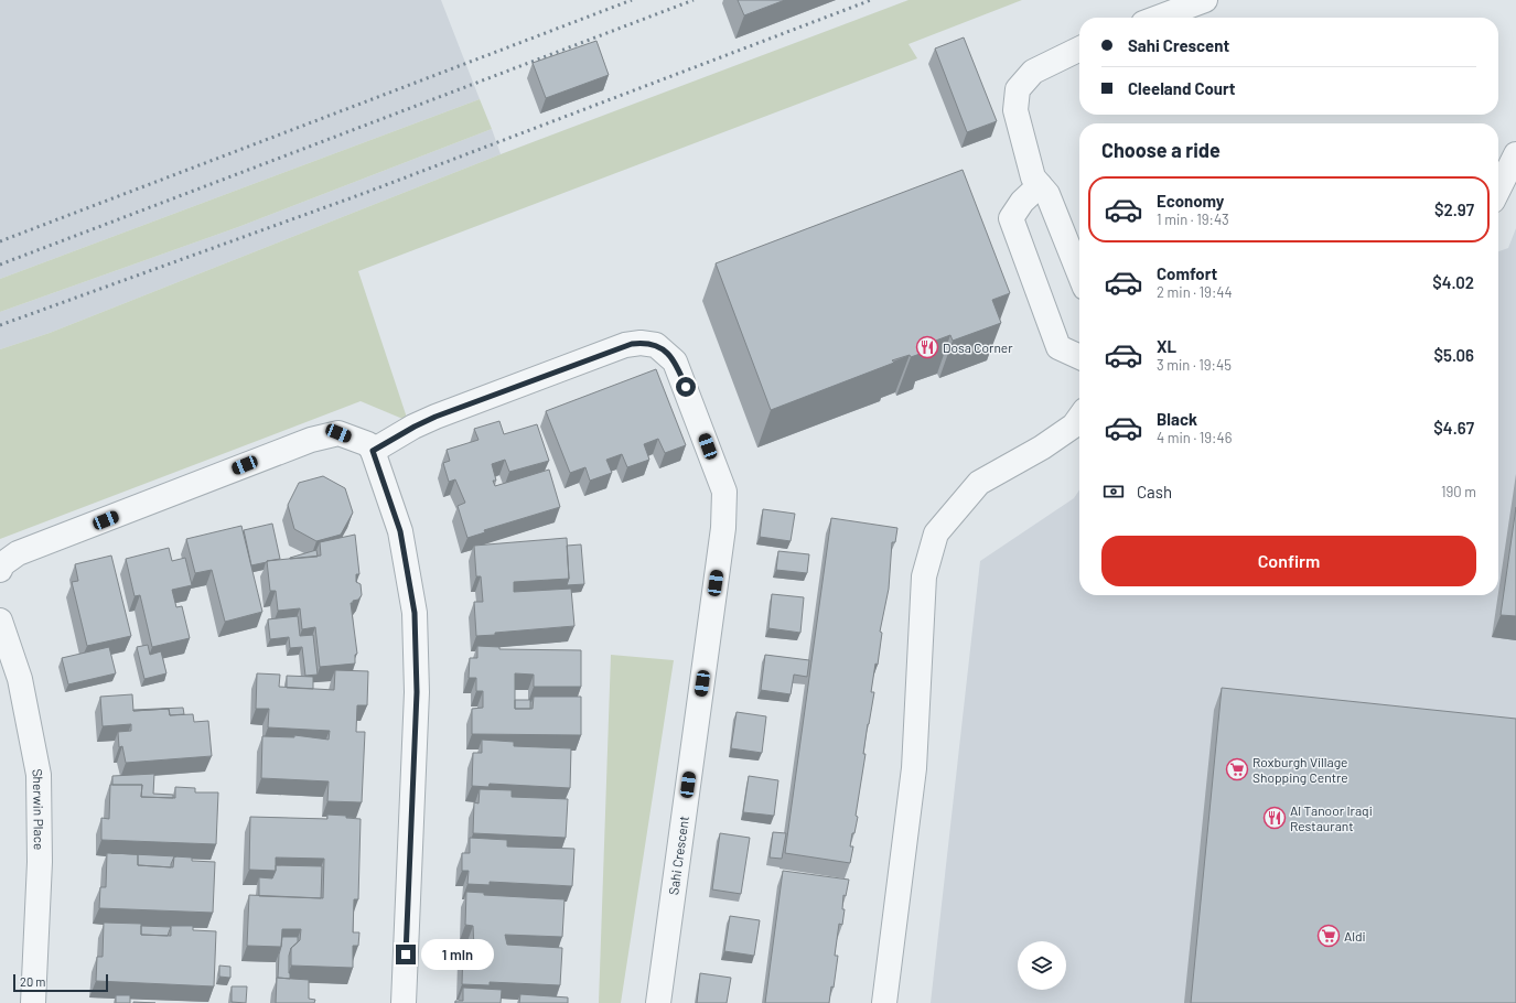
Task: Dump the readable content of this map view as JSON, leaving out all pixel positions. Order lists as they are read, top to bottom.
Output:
{
  "streets": {
    "street": ["Sherwin Place", "Sahi Crescent"]
  },
  "places": {
    "restaurant": ["Dosa Corner", "Al Tanoor Iraqi Restaurant"],
    "supermarket": ["Roxburgh Village Shopping Centre", "Aldi"]
  },
  "scale_bar": "20 m",
  "page": {
    "banner": ["Sahi Crescent", "Cleeland Court"],
    "heading": "Choose a ride",
    "list": [
      {
        "name": "Economy",
        "note": "1 min · 19:43",
        "value": "$2.97"
      },
      {
        "name": "Comfort",
        "note": "2 min · 19:44",
        "value": "$4.02"
      },
      {
        "name": "XL",
        "note": "3 min · 19:45",
        "value": "$5.06"
      },
      {
        "name": "Black",
        "note": "4 min · 19:46",
        "value": "$4.67"
      }
    ],
    "pay": ["Cash", "190 m"],
    "buttons": "Confirm",
    "bubble": "1 min",
    "scale": "20 m"
  }
}
